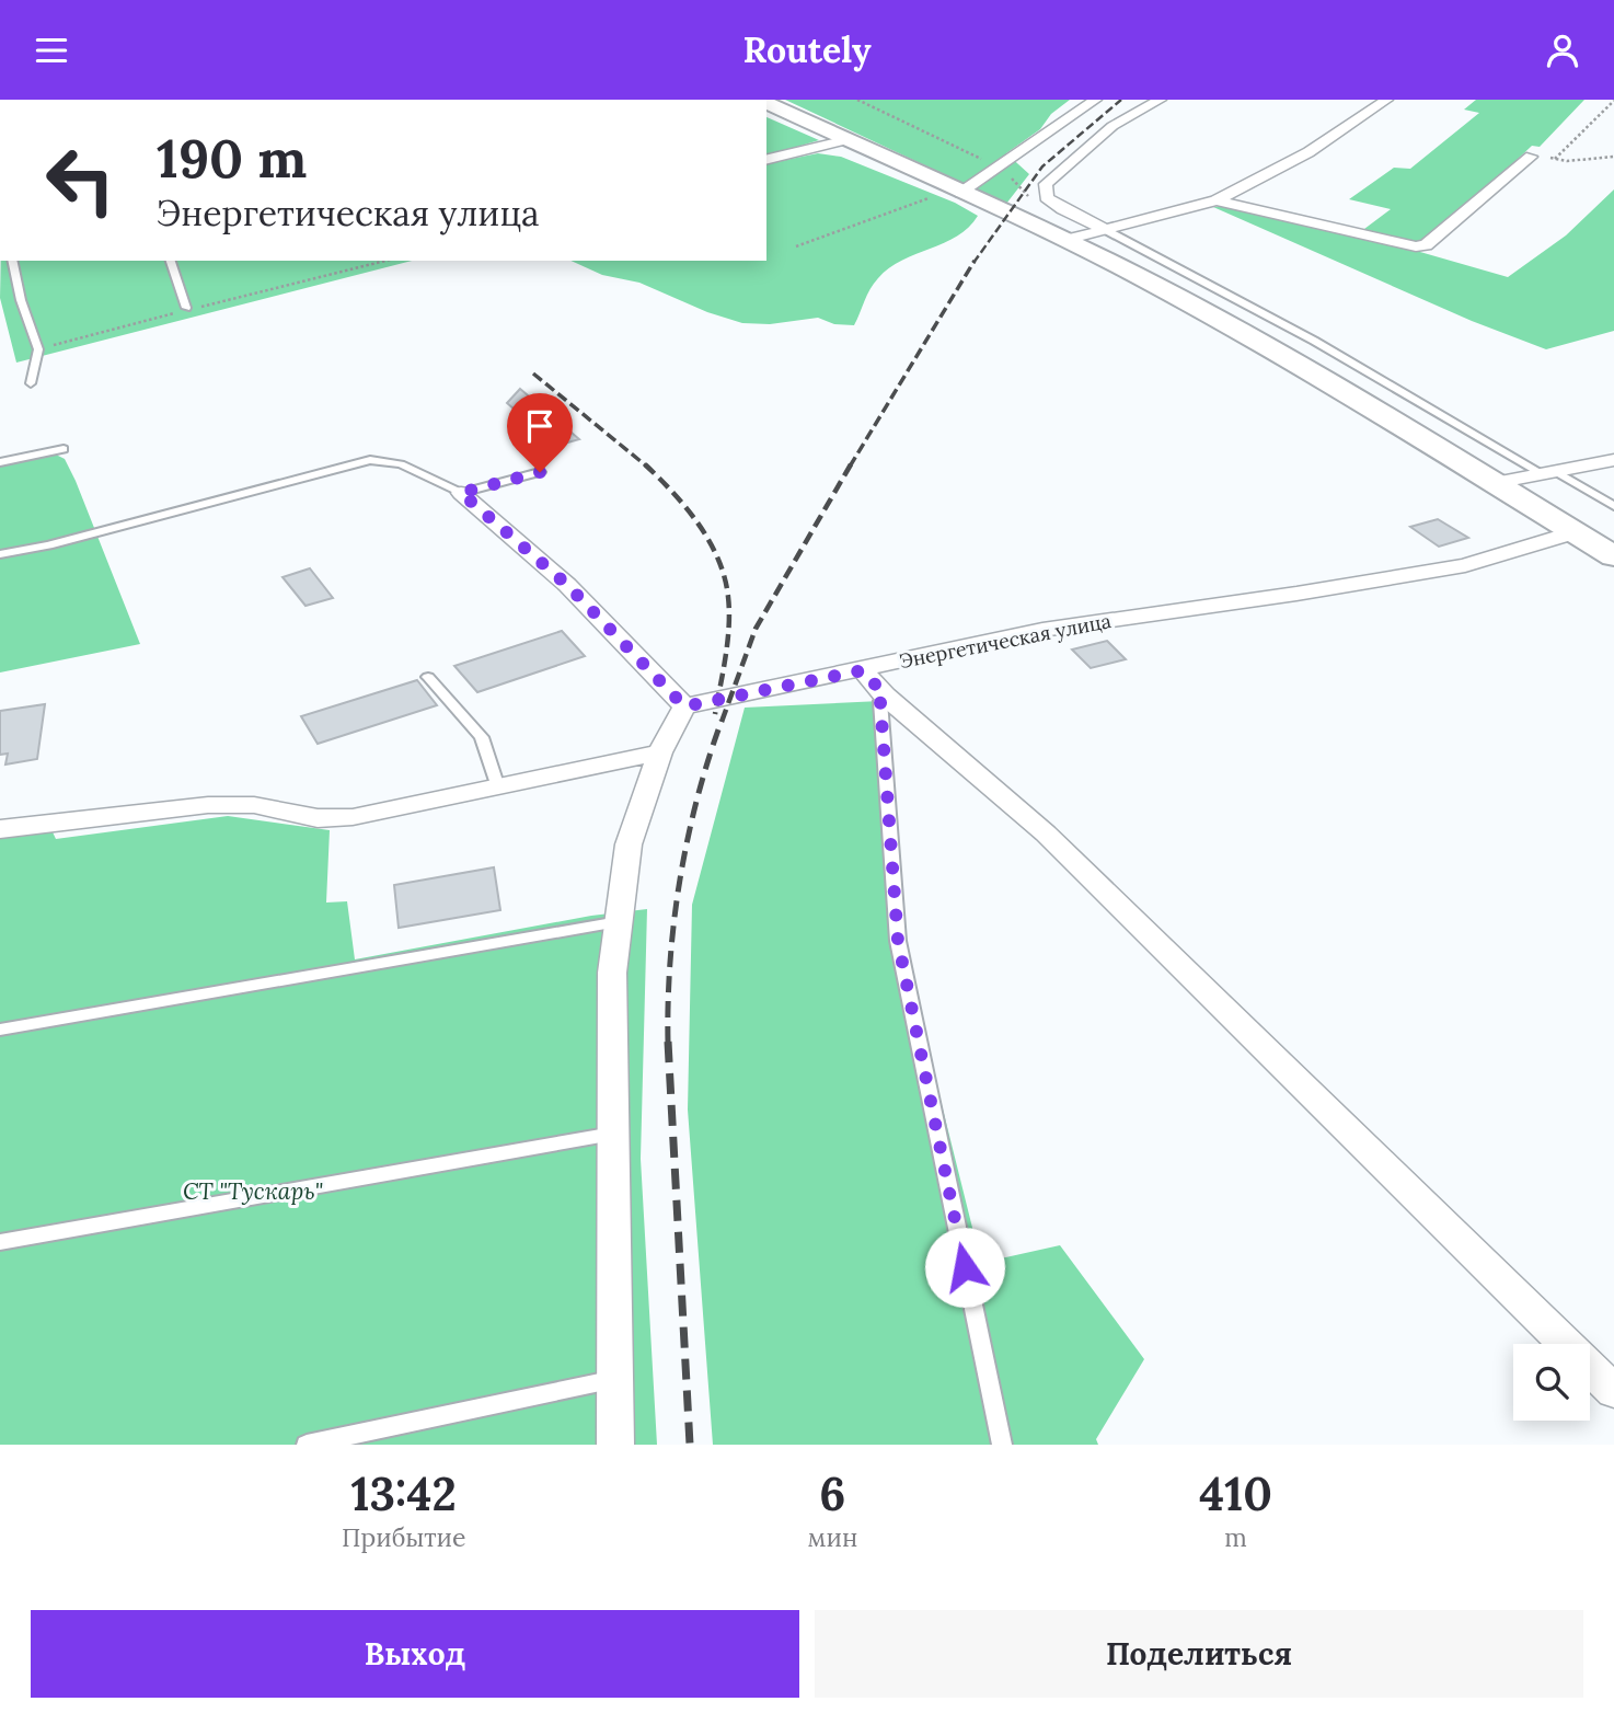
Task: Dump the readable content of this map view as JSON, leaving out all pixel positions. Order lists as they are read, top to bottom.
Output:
{
  "streets": {
    "street": ["Энергетическая улица"]
  },
  "parks": ["СТ \"Тускарь\""],
  "page": {
    "header": "Routely",
    "turn": ["190 m", "Энергетическая улица"],
    "eta": [
      "13:42",
      "Прибытие",
      "6",
      "мин",
      "410",
      "m"
    ],
    "buttons": ["Выход", "Поделиться"]
  }
}
